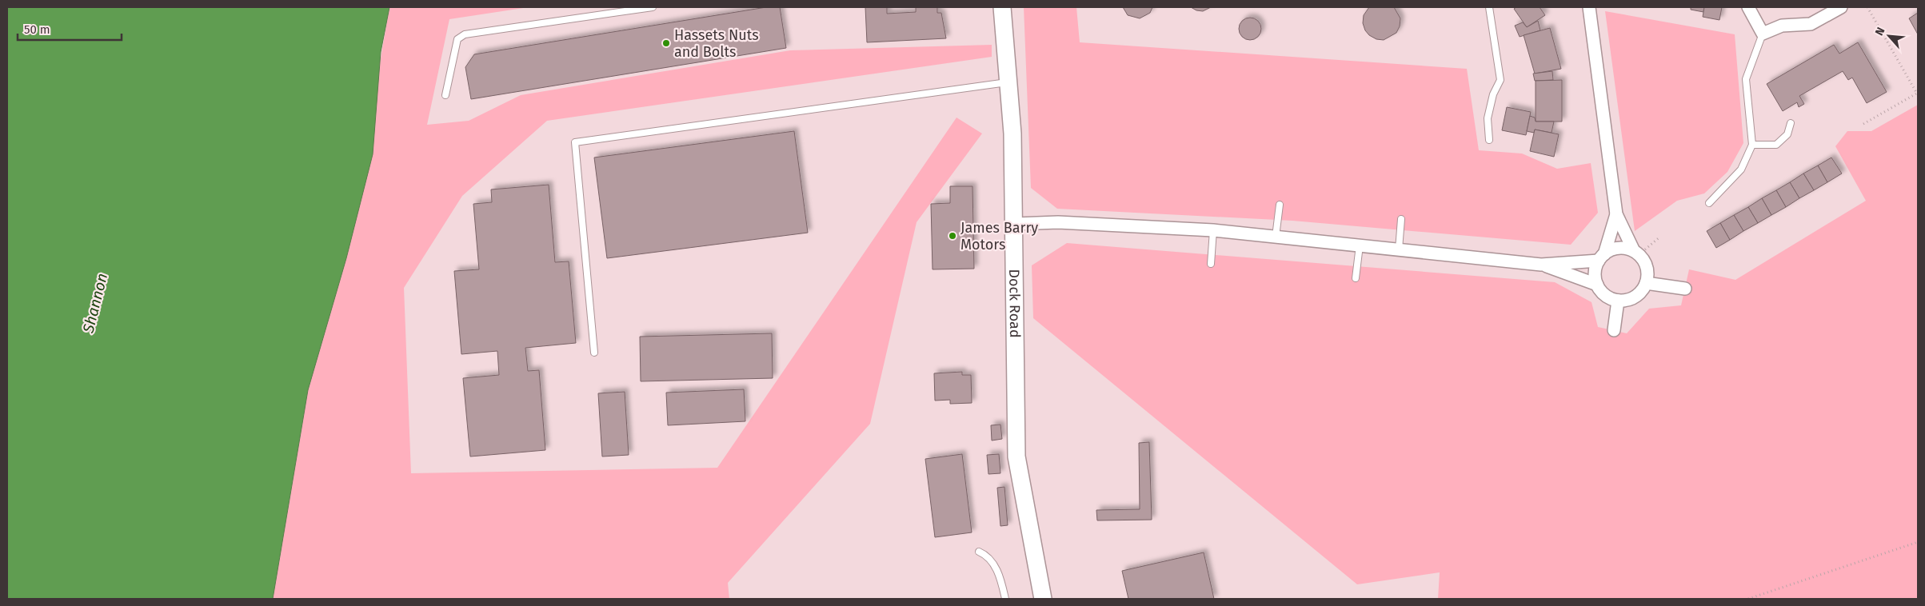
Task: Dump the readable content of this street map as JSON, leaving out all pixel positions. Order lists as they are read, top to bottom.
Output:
{
  "streets": {
    "main road": ["Dock Road"]
  },
  "water": ["Shannon"],
  "places": ["Hassets Nuts and Bolts", "James Barry Motors"],
  "scale_bar": "50 m",
  "north": "top left"
}
